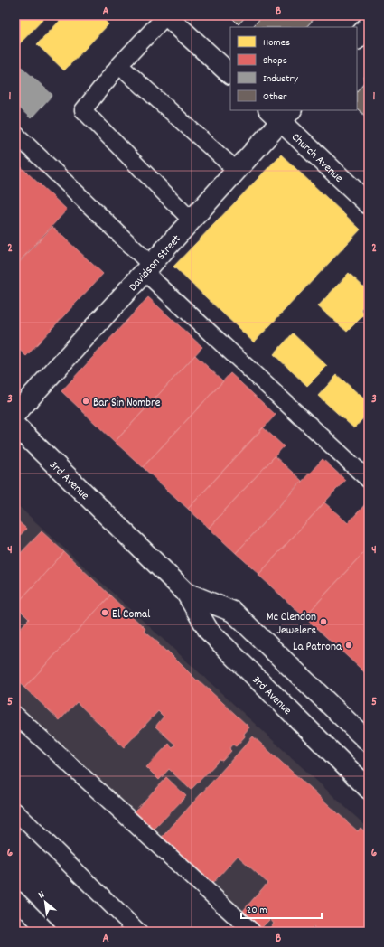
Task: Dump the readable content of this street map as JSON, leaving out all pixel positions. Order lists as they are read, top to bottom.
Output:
{
  "streets": {
    "main road": ["Church Avenue", "Davidson Street", "3rd Avenue"]
  },
  "crossings": [
    ["Church Avenue", "Davidson Street"]
  ],
  "places": [
    "Bar Sin Nombre",
    "El Comal",
    "Mc Clendon Jewelers",
    "La Patrona"
  ],
  "legend": [
    "Homes",
    "Shops",
    "Industry",
    "Other"
  ],
  "scale_bar": "20 m",
  "north": "top left",
  "grid": {
    "columns": ["A", "B"],
    "rows": [
      "1",
      "2",
      "3",
      "4",
      "5",
      "6"
    ]
  }
}
